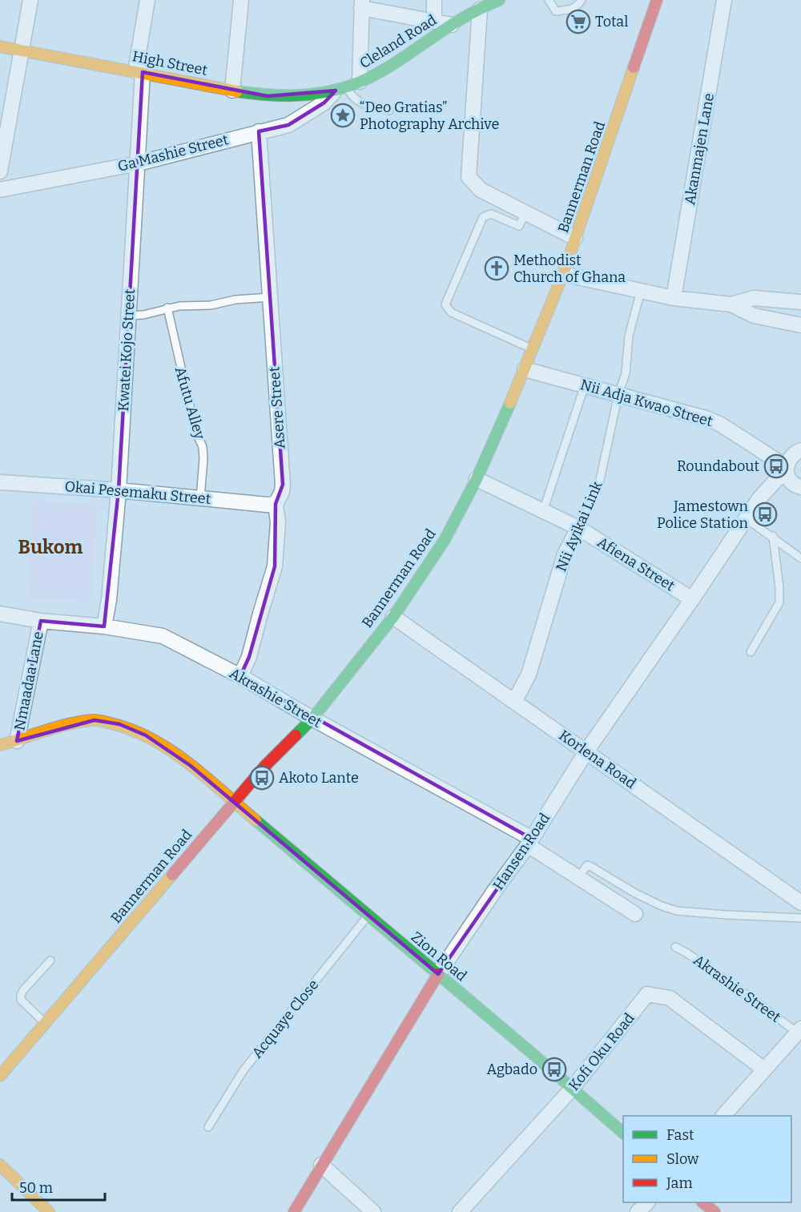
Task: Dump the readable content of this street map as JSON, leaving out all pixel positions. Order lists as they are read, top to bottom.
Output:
{
  "streets": {
    "street": [
      "Cleland Road",
      "High Street",
      "Akanmajen Lane",
      "Ga Mashie Street",
      "Bannerman Road",
      "Kwatei Kojo Street",
      "Nii Adja Kwao Street",
      "Asere Street",
      "Okai Pesemaku Street",
      "Nii Ayikai Link",
      "Afiena Street",
      "Nmaadaa Lane",
      "Akrashie Street",
      "Korlena Road",
      "Hansen Road",
      "Zion Road",
      "Kofi Oku Road"
    ],
    "lane": ["Afutu Alley", "Acquaye Close"]
  },
  "crossings": [
    ["Cleland Road", "High Street"],
    ["Cleland Road", "Ga Mashie Street"],
    ["High Street", "Ga Mashie Street"],
    ["High Street", "Kwatei Kojo Street"],
    ["Ga Mashie Street", "Kwatei Kojo Street"],
    ["Ga Mashie Street", "Asere Street"],
    ["Bannerman Road", "Nii Adja Kwao Street"],
    ["Bannerman Road", "Afiena Street"],
    ["Bannerman Road", "Akrashie Street"],
    ["Bannerman Road", "Korlena Road"],
    ["Bannerman Road", "Zion Road"],
    ["Kwatei Kojo Street", "Okai Pesemaku Street"],
    ["Kwatei Kojo Street", "Akrashie Street"],
    ["Afutu Alley", "Okai Pesemaku Street"],
    ["Nii Adja Kwao Street", "Nii Ayikai Link"],
    ["Nii Adja Kwao Street", "Hansen Road"],
    ["Asere Street", "Okai Pesemaku Street"],
    ["Asere Street", "Akrashie Street"],
    ["Nii Ayikai Link", "Afiena Street"],
    ["Nii Ayikai Link", "Korlena Road"],
    ["Afiena Street", "Hansen Road"],
    ["Nmaadaa Lane", "Akrashie Street"],
    ["Nmaadaa Lane", "Zion Road"],
    ["Akrashie Street", "Hansen Road"],
    ["Korlena Road", "Hansen Road"],
    ["Hansen Road", "Zion Road"],
    ["Zion Road", "Acquaye Close"],
    ["Zion Road", "Kofi Oku Road"]
  ],
  "districts": ["Bukom"],
  "places": {
    "supermarket": ["Total"],
    "place": ["“Deo Gratias” Photography Archive"],
    "church": ["Methodist Church of Ghana"],
    "bus stop": [
      "Roundabout",
      "Jamestown Police Station",
      "Akoto Lante",
      "Agbado"
    ]
  },
  "legend": ["Fast", "Slow", "Jam"],
  "scale_bar": "50 m"
}
